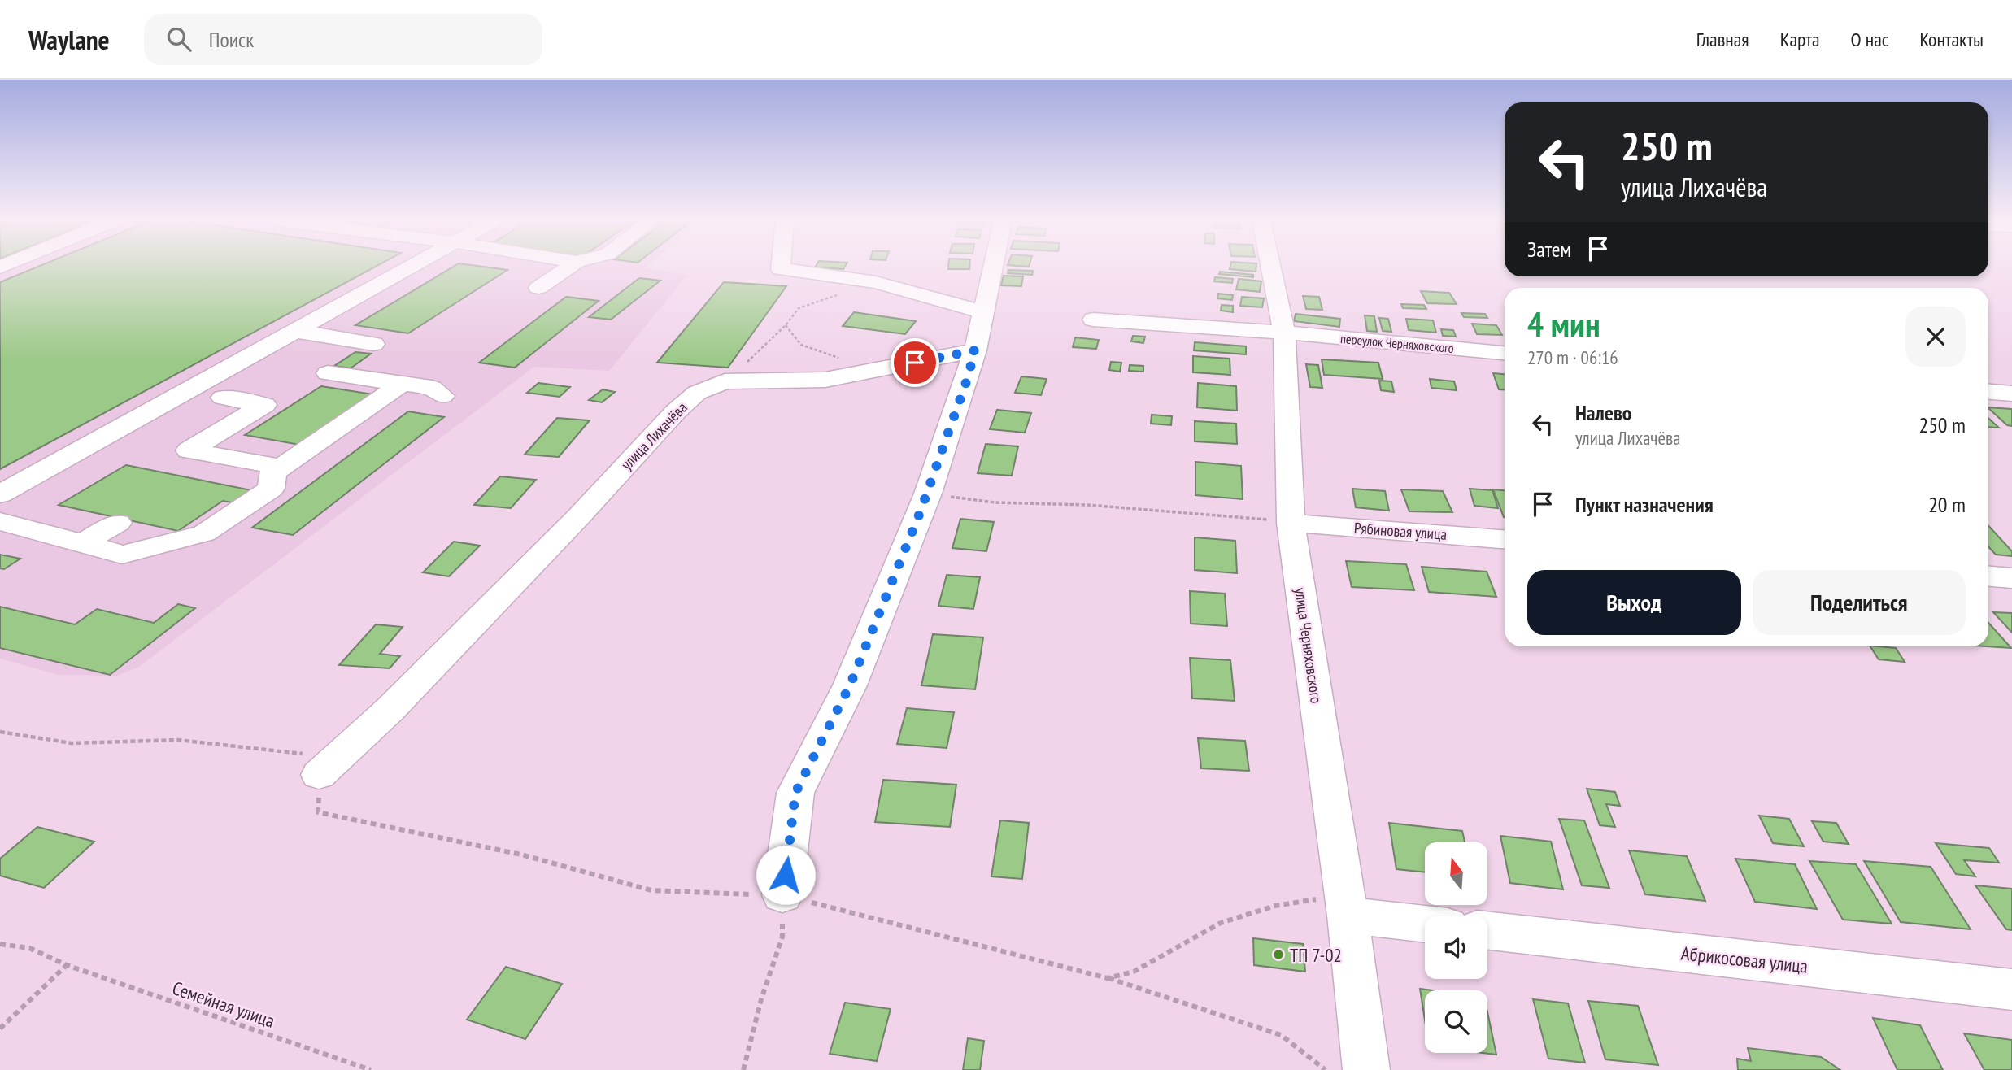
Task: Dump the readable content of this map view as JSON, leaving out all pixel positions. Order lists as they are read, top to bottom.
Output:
{
  "streets": {
    "street": [
      "переулок Черняховского",
      "улица Лихачёва",
      "Рябиновая улица",
      "улица Черняховского",
      "Абрикосовая улица"
    ],
    "path": ["Семейная улица"]
  },
  "crossings": [
    ["переулок Черняховского", "улица Черняховского"],
    ["Рябиновая улица", "улица Черняховского"]
  ],
  "places": ["ТП 7-02"],
  "north": "top",
  "page": {
    "header": "Waylane",
    "search": "Поиск",
    "nav": [
      "Главная",
      "Карта",
      "О нас",
      "Контакты"
    ],
    "turn": ["250 m", "улица Лихачёва"],
    "then": "Затем",
    "heading": ["4 мин", "270 m · 06:16"],
    "list": [
      {
        "name": "Налево",
        "note": "улица Лихачёва",
        "value": "250 m"
      },
      {
        "name": "Пункт назначения",
        "value": "20 m"
      }
    ],
    "buttons": ["Выход", "Поделиться"]
  }
}
